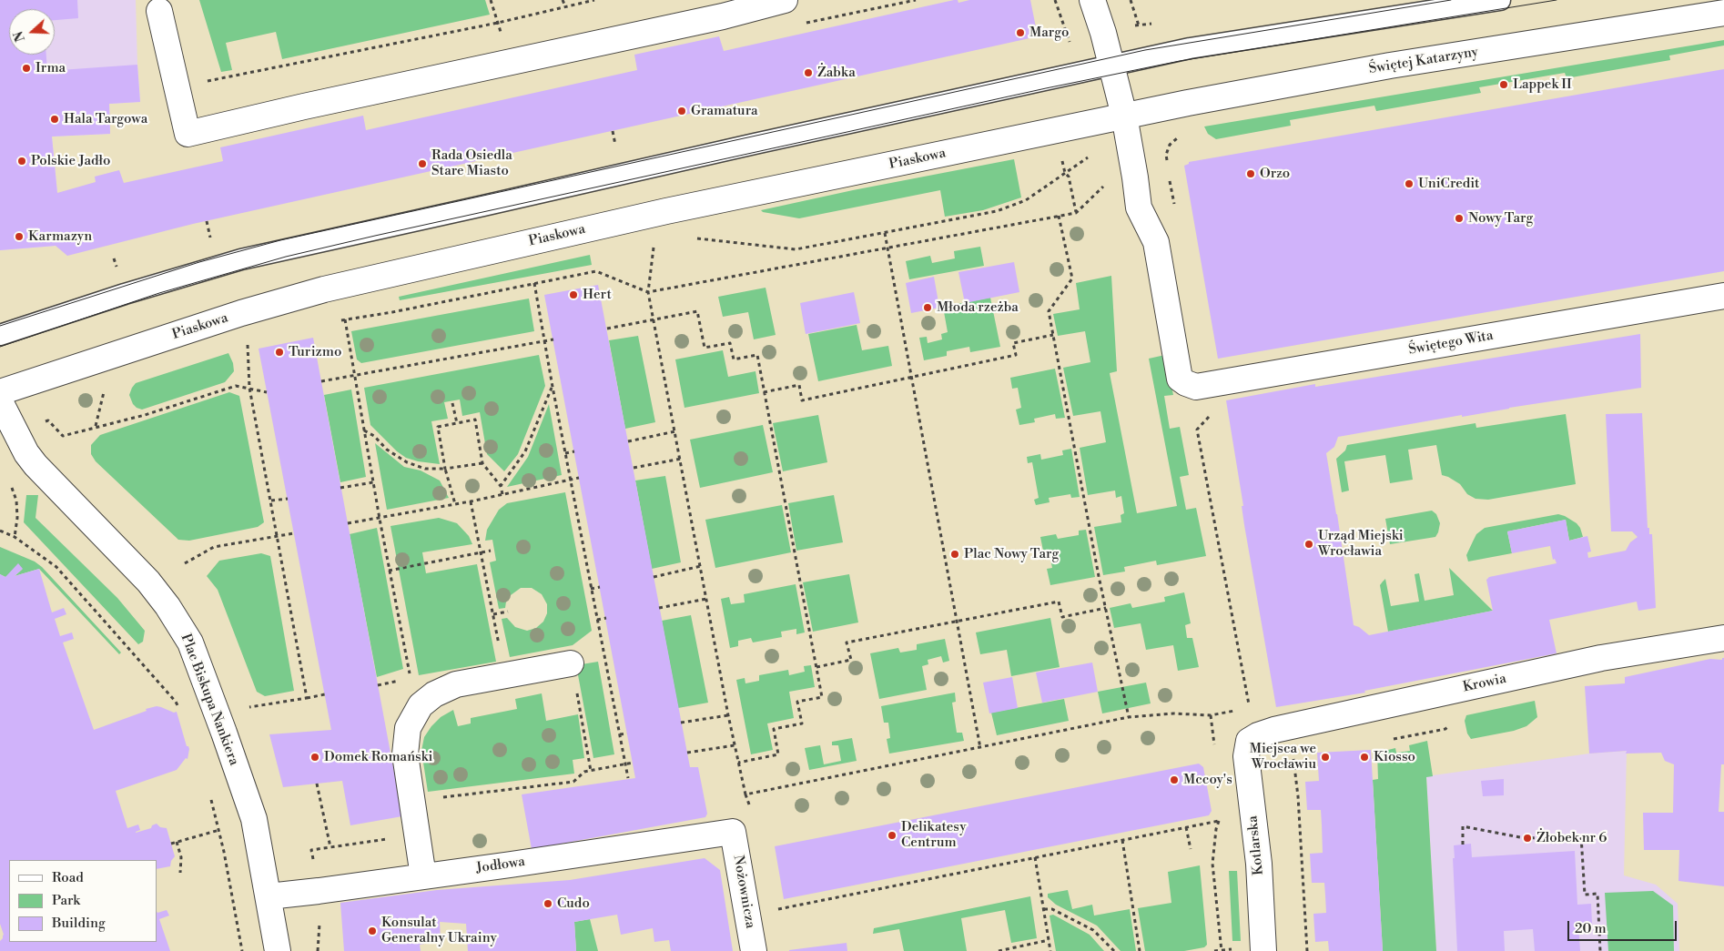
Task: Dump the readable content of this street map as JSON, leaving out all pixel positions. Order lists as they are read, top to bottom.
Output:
{
  "streets": {
    "street": [
      "Świętej Katarzyny",
      "Piaskowa",
      "Świętego Wita",
      "Krowia",
      "Plac Biskupa Nankiera",
      "Kotlarska",
      "Jodłowa",
      "Nożownicza"
    ]
  },
  "crossings": [
    ["Świętej Katarzyny", "Piaskowa"],
    ["Krowia", "Kotlarska"],
    ["Plac Biskupa Nankiera", "Jodłowa"],
    ["Jodłowa", "Nożownicza"]
  ],
  "places": [
    "Margo",
    "Irma",
    "Żabka",
    "Lappek II",
    "Gramatura",
    "Hala Targowa",
    "Polskie Jadło",
    "Rada Osiedla Stare Miasto",
    "Orƶo",
    "UniCredit",
    "Nowy Targ",
    "Karmazyn",
    "Hert",
    "Młoda rzeżba",
    "Turizmo",
    "Urząd Miejski Wrocławia",
    "Plac Nowy Targ",
    "Domek Romański",
    "Miejsca we Wrocławiu",
    "Kiosso",
    "Mccoy's",
    "Delikatesy Centrum",
    "Żłobek nr 6",
    "Cudo",
    "Konsulat Generalny Ukrainy"
  ],
  "legend": ["Road", "Park", "Building"],
  "scale_bar": "20 m",
  "north": "left"
}
